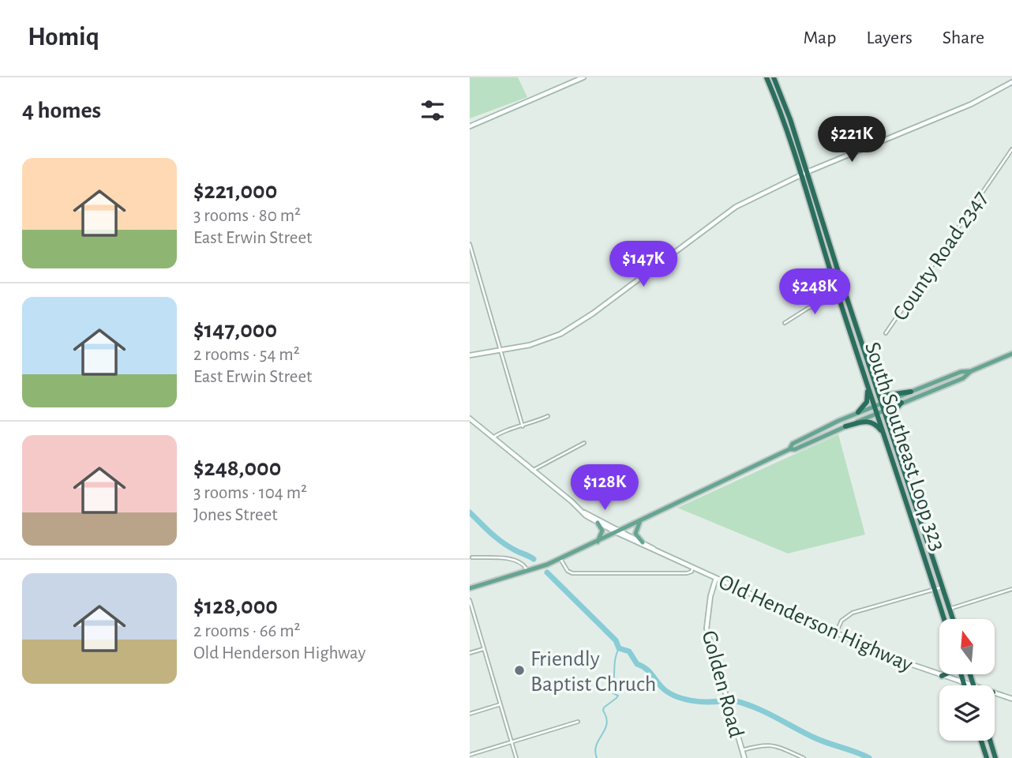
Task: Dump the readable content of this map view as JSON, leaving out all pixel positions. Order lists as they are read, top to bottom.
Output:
{
  "streets": {
    "highway": ["South Southeast Loop 323"],
    "main road": ["Old Henderson Highway", "Golden Road"],
    "street": ["County Road 2347"]
  },
  "crossings": [
    ["Old Henderson Highway", "Golden Road"]
  ],
  "places": ["Friendly Baptist Chruch"],
  "north": "top",
  "page": {
    "header": "Homiq",
    "nav": ["Map", "Layers", "Share"],
    "heading": "4 homes",
    "price": [
      "$221K",
      "$147K",
      "$248K",
      "$128K"
    ],
    "list": [
      {
        "name": "$221,000",
        "note": "3 rooms · 80 m² · East Erwin Street"
      },
      {
        "name": "$147,000",
        "note": "2 rooms · 54 m² · East Erwin Street"
      },
      {
        "name": "$248,000",
        "note": "3 rooms · 104 m² · Jones Street"
      },
      {
        "name": "$128,000",
        "note": "2 rooms · 66 m² · Old Henderson Highway"
      }
    ]
  }
}
